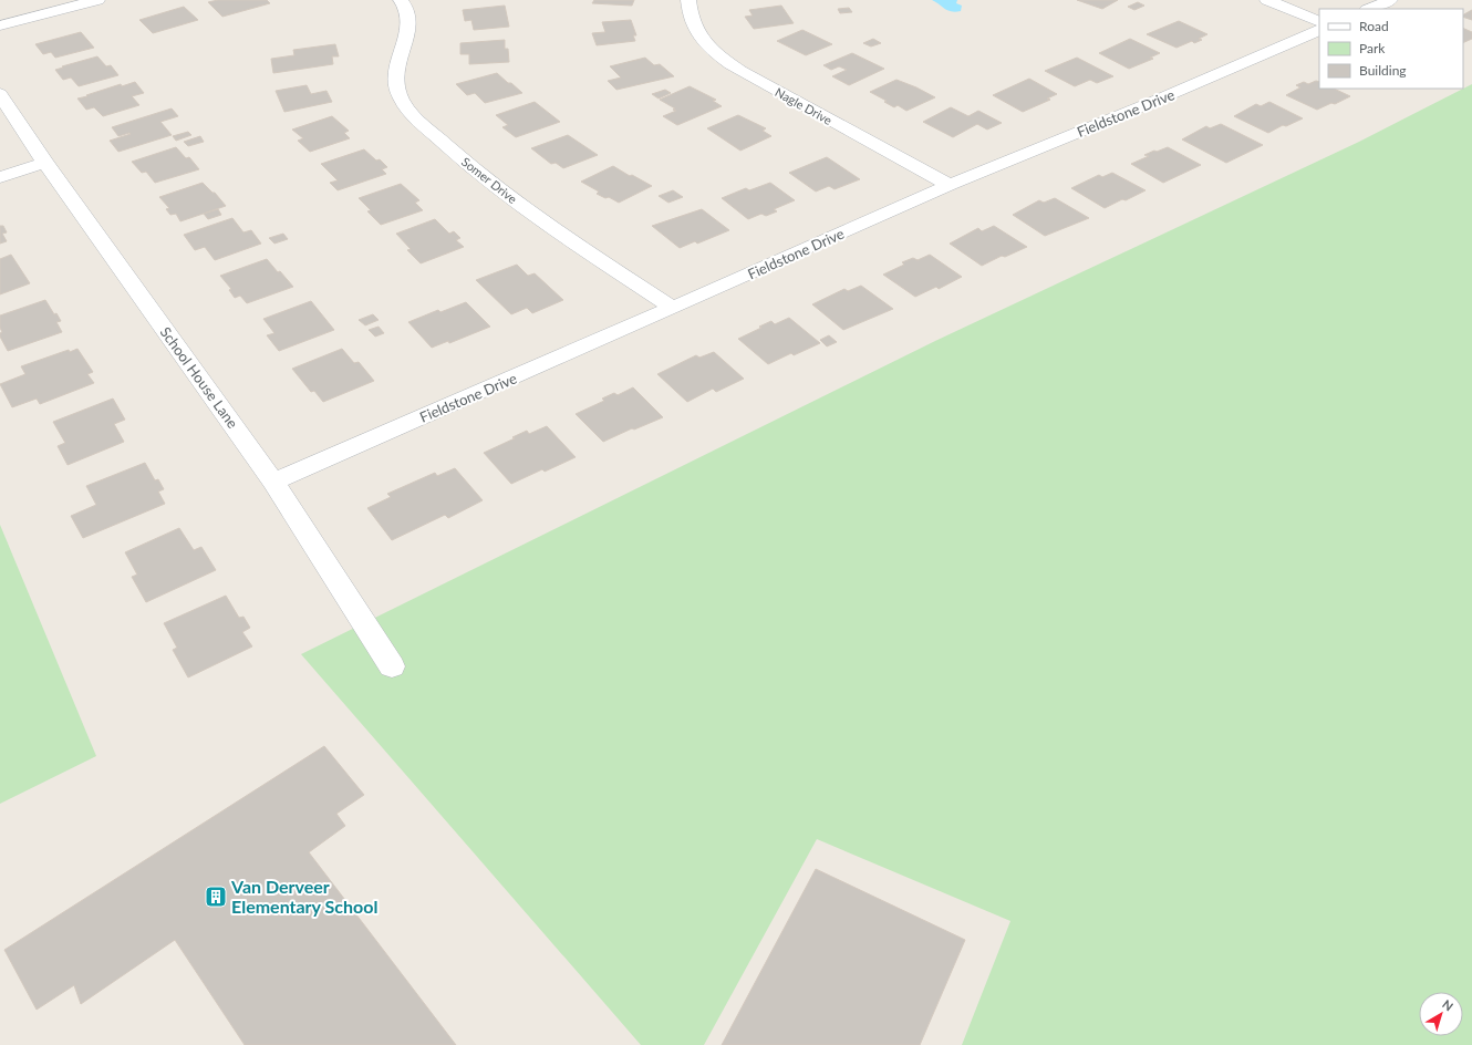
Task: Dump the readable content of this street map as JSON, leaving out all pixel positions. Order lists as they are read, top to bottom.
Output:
{
  "streets": {
    "street": [
      "Nagle Drive",
      "Fieldstone Drive",
      "Somer Drive",
      "School House Lane"
    ]
  },
  "crossings": [
    ["Nagle Drive", "Fieldstone Drive"],
    ["Fieldstone Drive", "Somer Drive"],
    ["Fieldstone Drive", "School House Lane"]
  ],
  "places": {
    "building": ["Van Derveer Elementary School"]
  },
  "legend": ["Road", "Park", "Building"],
  "north": "top right"
}
